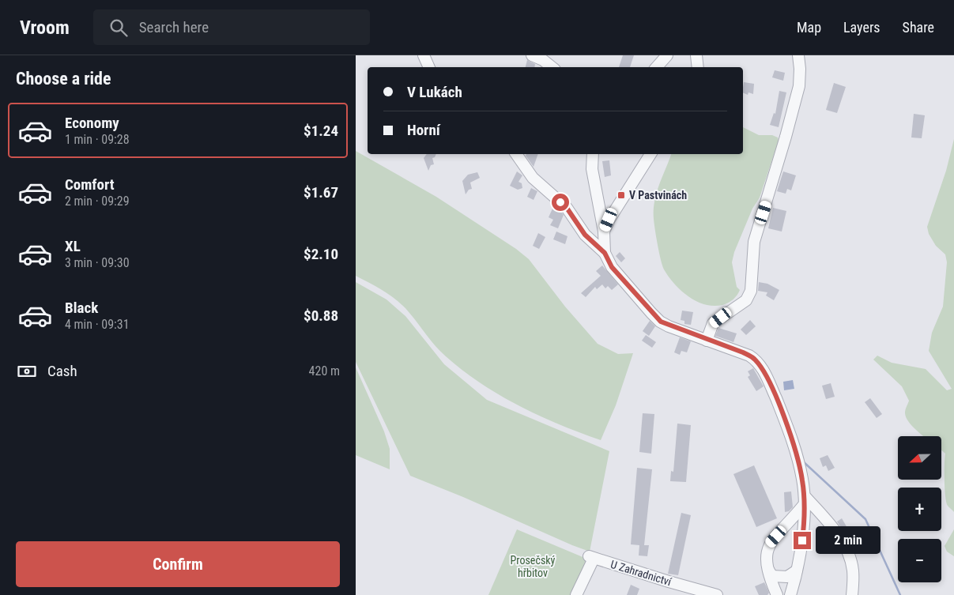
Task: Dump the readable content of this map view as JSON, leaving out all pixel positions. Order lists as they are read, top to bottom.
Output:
{
  "streets": {
    "street": ["U Zahradnictví"]
  },
  "parks": ["Prosečský hřbitov"],
  "places": {
    "transit": ["V Pastvinách"]
  },
  "north": "left",
  "page": {
    "header": "Vroom",
    "search": "Search here",
    "nav": ["Map", "Layers", "Share"],
    "heading": "Choose a ride",
    "banner": ["V Lukách", "Horní"],
    "list": [
      {
        "name": "Economy",
        "note": "1 min · 09:28",
        "value": "$1.24"
      },
      {
        "name": "Comfort",
        "note": "2 min · 09:29",
        "value": "$1.67"
      },
      {
        "name": "XL",
        "note": "3 min · 09:30",
        "value": "$2.10"
      },
      {
        "name": "Black",
        "note": "4 min · 09:31",
        "value": "$0.88"
      }
    ],
    "pay": ["Cash", "420 m"],
    "map_buttons": ["+", "−"],
    "bubble": "2 min",
    "buttons": "Confirm"
  }
}
